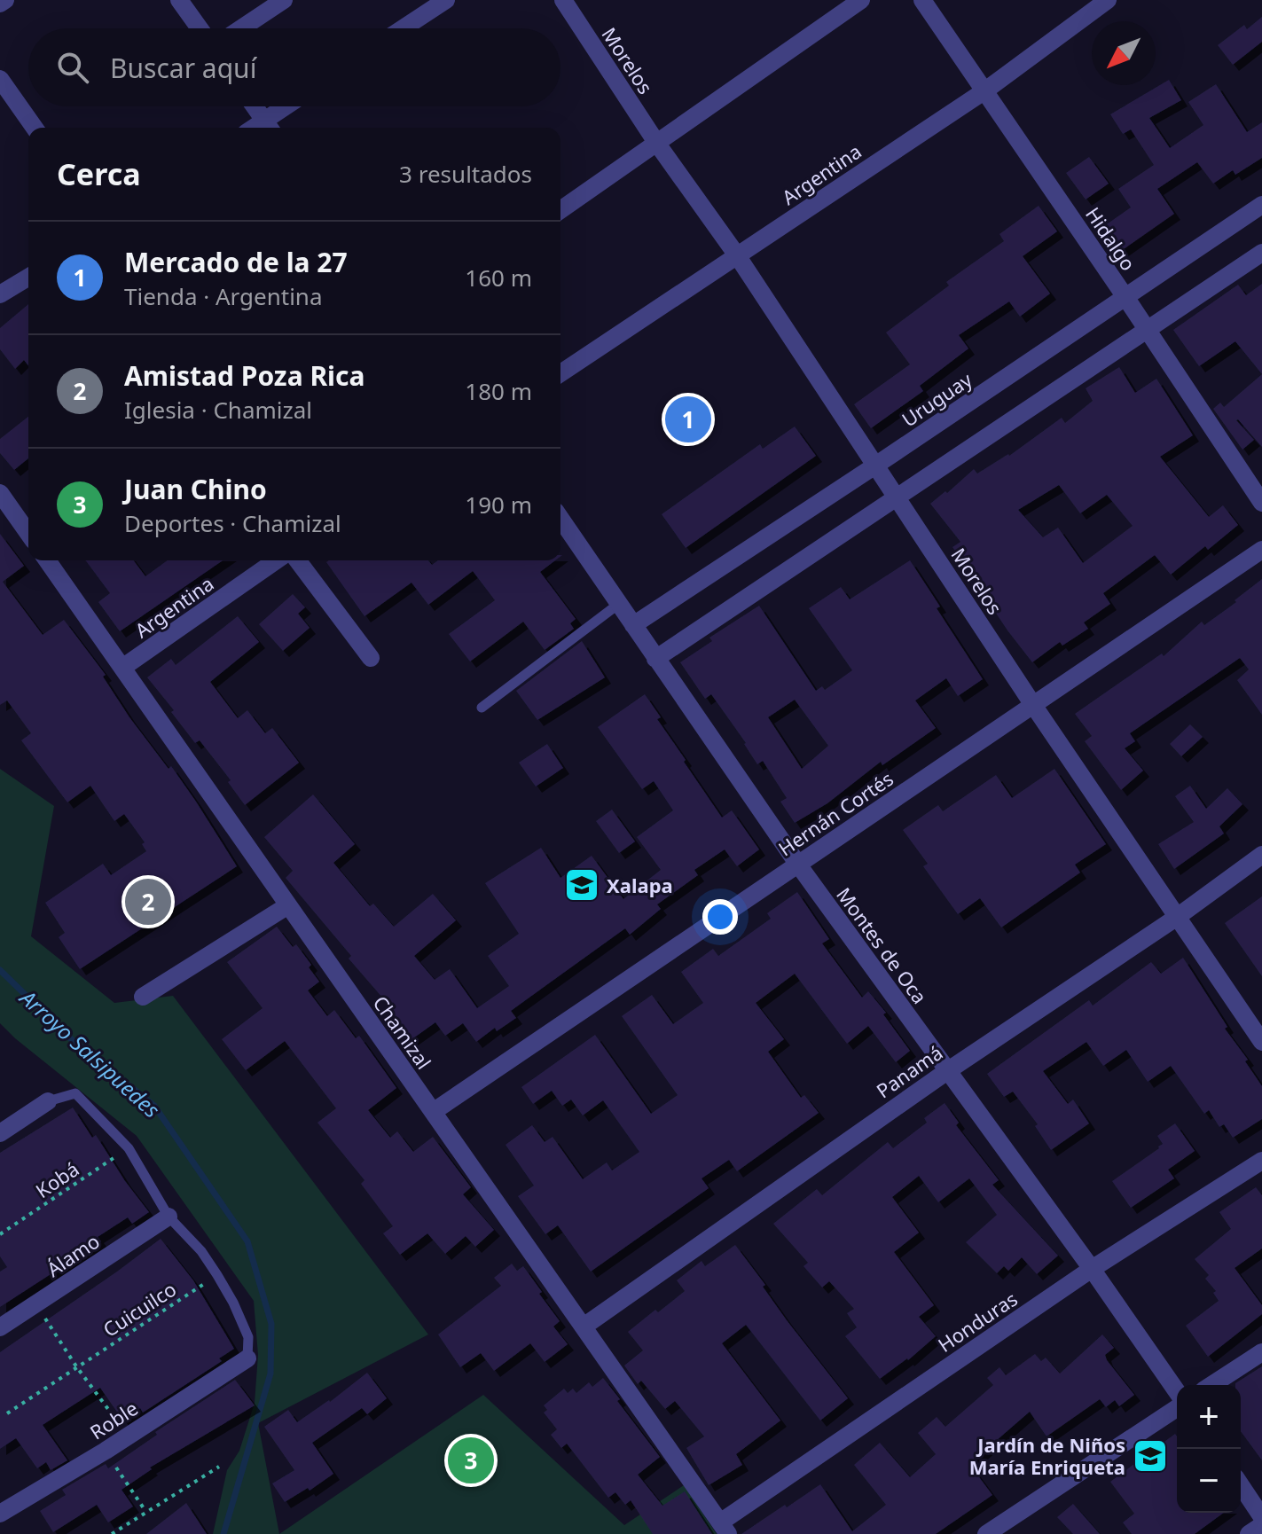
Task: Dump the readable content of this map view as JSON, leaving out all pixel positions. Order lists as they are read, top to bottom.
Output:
{
  "streets": {
    "street": [
      "Morelos",
      "Argentina",
      "Hidalgo",
      "Uruguay",
      "Hernán Cortés",
      "Montes de Oca",
      "Chamizal",
      "Panamá",
      "Álamo",
      "Honduras",
      "Roble"
    ],
    "path": ["Kobá", "Cuicuilco"]
  },
  "crossings": [
    ["Morelos", "Argentina"],
    ["Morelos", "Uruguay"],
    ["Morelos", "Hernán Cortés"],
    ["Morelos", "Panamá"],
    ["Argentina", "Hidalgo"],
    ["Argentina", "Chamizal"],
    ["Hidalgo", "Uruguay"],
    ["Uruguay", "Montes de Oca"],
    ["Hernán Cortés", "Montes de Oca"],
    ["Hernán Cortés", "Chamizal"],
    ["Montes de Oca", "Panamá"],
    ["Montes de Oca", "Honduras"],
    ["Chamizal", "Panamá"],
    ["Chamizal", "Honduras"]
  ],
  "water": ["Arroyo Salsipuedes"],
  "places": {
    "school or university": ["Xalapa", "Jardín de Niños María Enriqueta"]
  },
  "north": "bottom left",
  "page": {
    "search": "Buscar aquí",
    "heading": ["Cerca", "3 resultados"],
    "list": [
      {
        "mark": "1",
        "name": "Mercado de la 27",
        "note": "Tienda · Argentina",
        "value": "160 m"
      },
      {
        "mark": "2",
        "name": "Amistad Poza Rica",
        "note": "Iglesia · Chamizal",
        "value": "180 m"
      },
      {
        "mark": "3",
        "name": "Juan Chino",
        "note": "Deportes · Chamizal",
        "value": "190 m"
      }
    ],
    "pins": ["1", "2", "3"],
    "map_buttons": ["+", "−"]
  }
}
